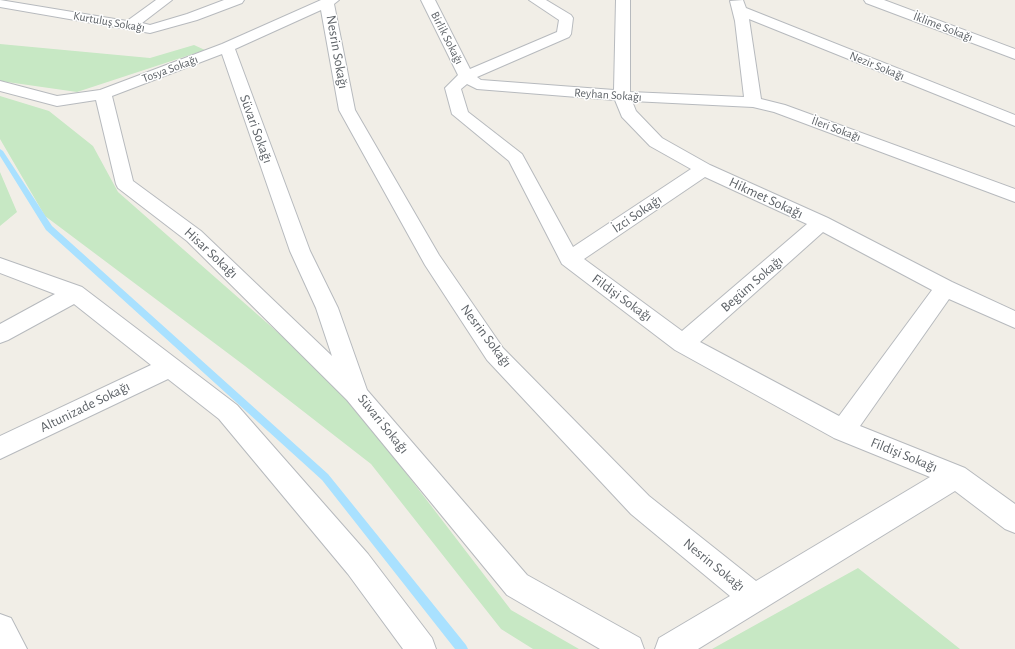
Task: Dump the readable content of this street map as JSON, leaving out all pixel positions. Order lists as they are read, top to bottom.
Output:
{
  "streets": {
    "street": [
      "Kurtuluş Sokağı",
      "İklime Sokağı",
      "Birlik Sokağı",
      "Nesrin Sokağı",
      "Nezir Sokağı",
      "Tosya Sokağı",
      "Reyhan Sokağı",
      "Süvari Sokağı",
      "İleri Sokağı",
      "Hikmet Sokağı",
      "İzci Sokağı",
      "Hisar Sokağı",
      "Begüm Sokağı",
      "Fildişi Sokağı",
      "Altunizade Sokağı"
    ]
  },
  "crossings": [
    ["Birlik Sokağı", "Reyhan Sokağı"],
    ["Birlik Sokağı", "Fildişi Sokağı"],
    ["Nesrin Sokağı", "Tosya Sokağı"],
    ["Tosya Sokağı", "Süvari Sokağı"],
    ["Tosya Sokağı", "Hisar Sokağı"],
    ["Reyhan Sokağı", "İleri Sokağı"],
    ["Reyhan Sokağı", "Hikmet Sokağı"],
    ["Reyhan Sokağı", "Fildişi Sokağı"],
    ["Süvari Sokağı", "Hisar Sokağı"],
    ["Hikmet Sokağı", "İzci Sokağı"],
    ["Hikmet Sokağı", "Begüm Sokağı"],
    ["İzci Sokağı", "Fildişi Sokağı"],
    ["Begüm Sokağı", "Fildişi Sokağı"]
  ]
}
